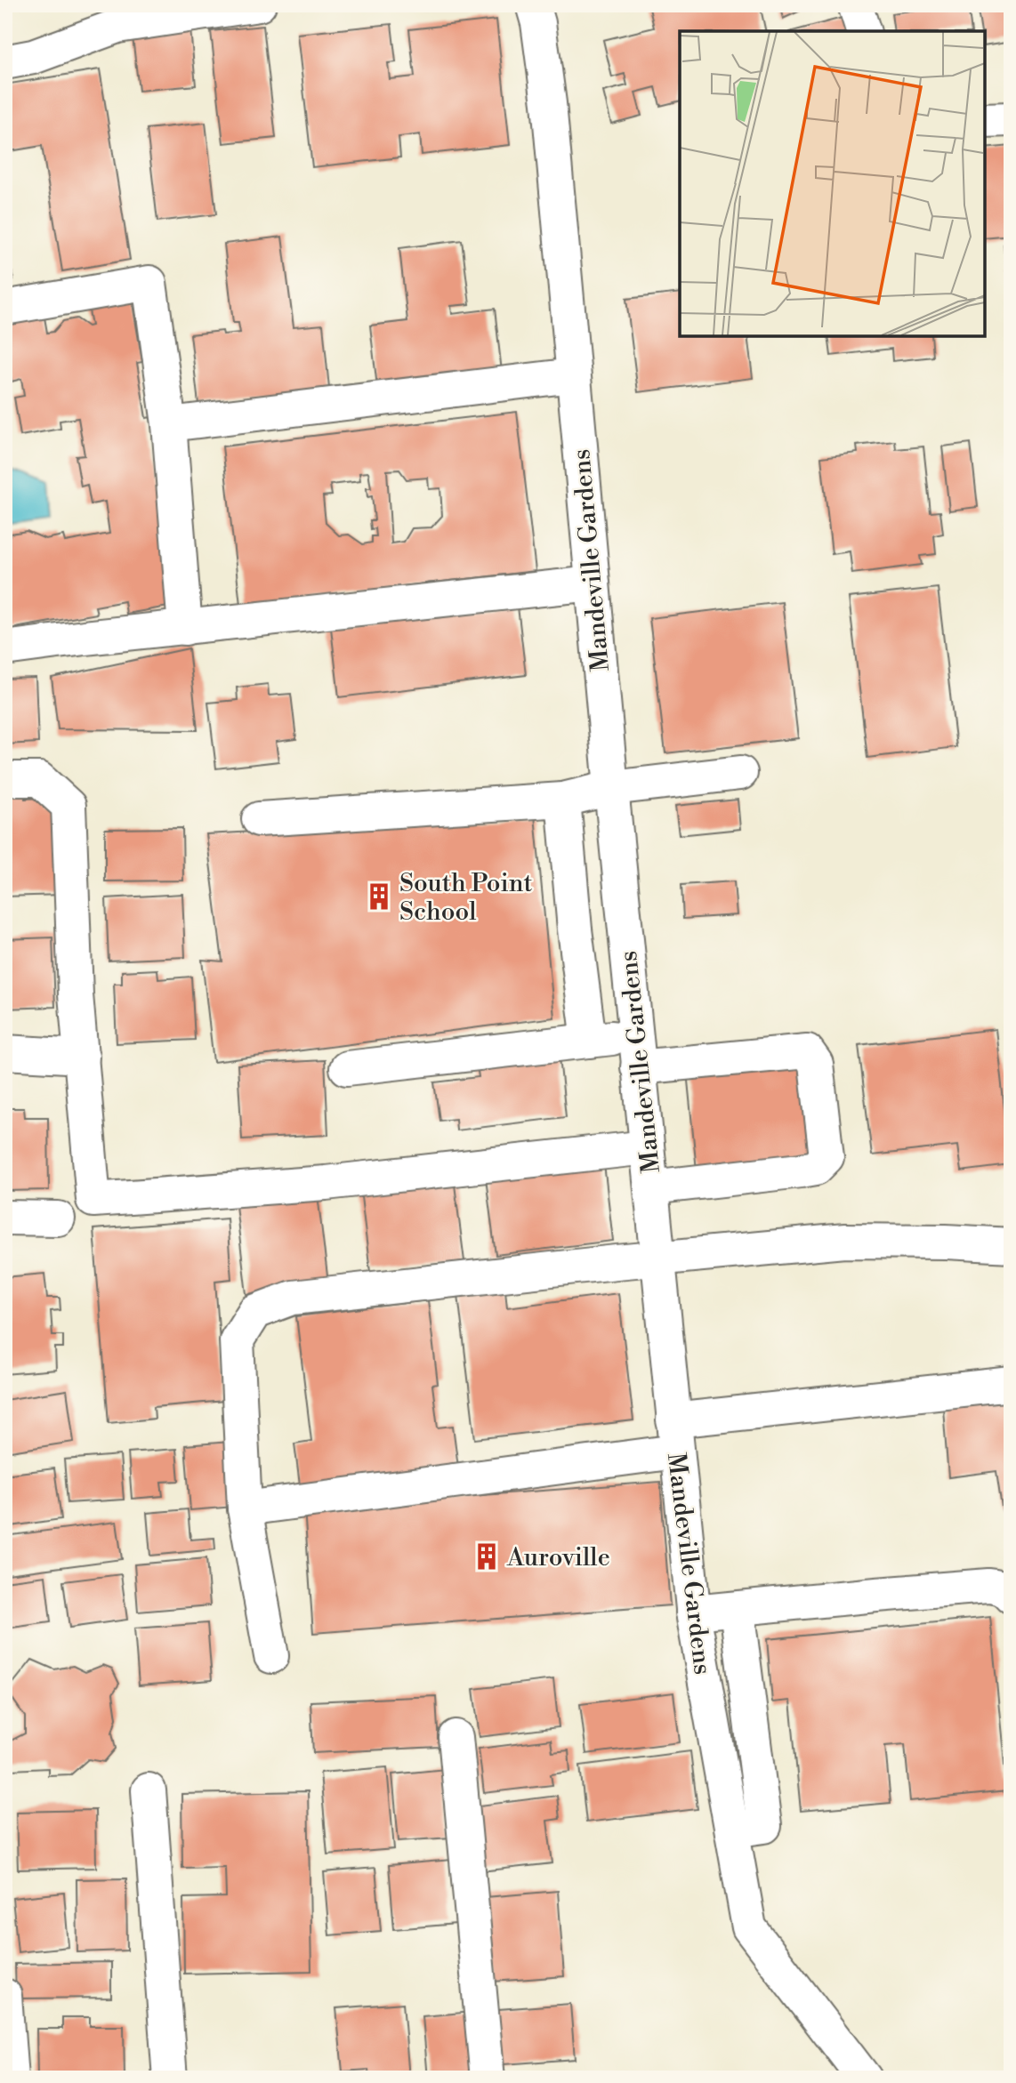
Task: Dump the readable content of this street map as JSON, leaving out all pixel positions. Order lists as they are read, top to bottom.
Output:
{
  "streets": {
    "street": ["Mandeville Gardens"]
  },
  "places": {
    "building": ["South Point School", "Auroville"]
  }
}
